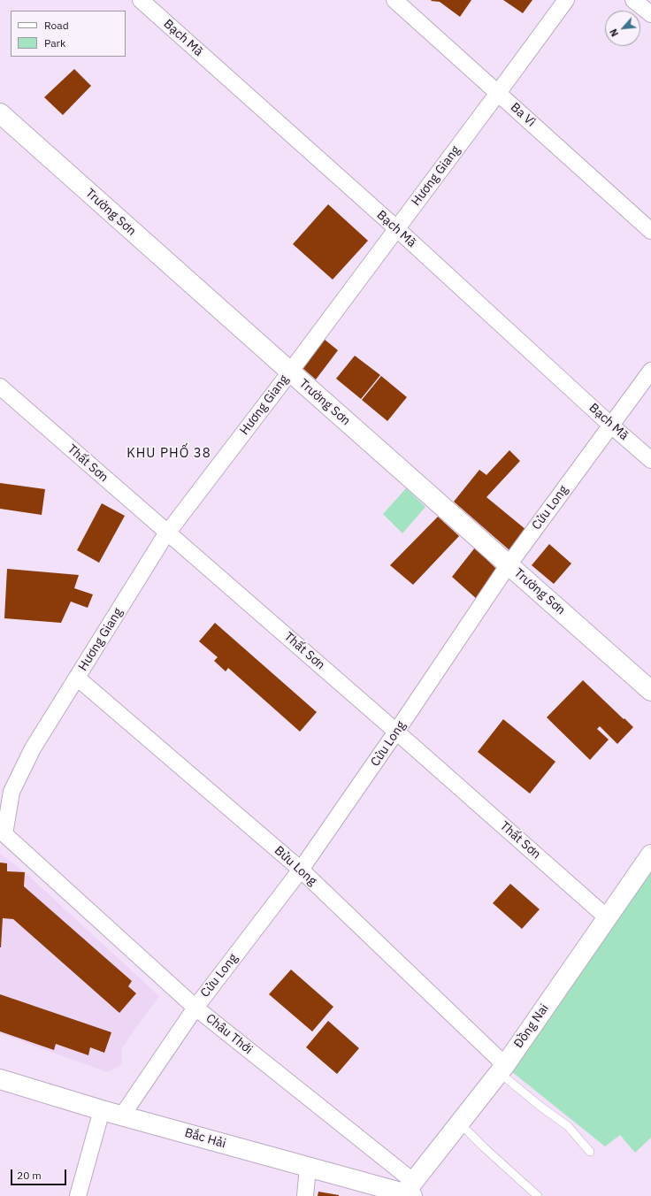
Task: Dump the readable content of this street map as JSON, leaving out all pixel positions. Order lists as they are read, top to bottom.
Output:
{
  "streets": {
    "street": [
      "Bạch Mã",
      "Ba Vì",
      "Hương Giang",
      "Trường Sơn",
      "Thất Sơn",
      "Cửu Long",
      "Bửu Long",
      "Đồng Nai",
      "Châu Thới",
      "Bắc Hải"
    ]
  },
  "crossings": [
    ["Bạch Mã", "Hương Giang"],
    ["Bạch Mã", "Cửu Long"],
    ["Ba Vì", "Hương Giang"],
    ["Hương Giang", "Trường Sơn"],
    ["Hương Giang", "Thất Sơn"],
    ["Hương Giang", "Bửu Long"],
    ["Hương Giang", "Châu Thới"],
    ["Trường Sơn", "Cửu Long"],
    ["Thất Sơn", "Cửu Long"],
    ["Thất Sơn", "Đồng Nai"],
    ["Cửu Long", "Bửu Long"],
    ["Cửu Long", "Châu Thới"],
    ["Cửu Long", "Bắc Hải"],
    ["Bửu Long", "Đồng Nai"],
    ["Đồng Nai", "Châu Thới"],
    ["Đồng Nai", "Bắc Hải"],
    ["Châu Thới", "Bắc Hải"]
  ],
  "districts": ["KHU PHỐ 38"],
  "legend": ["Road", "Park"],
  "scale_bar": "20 m",
  "north": "bottom left"
}
